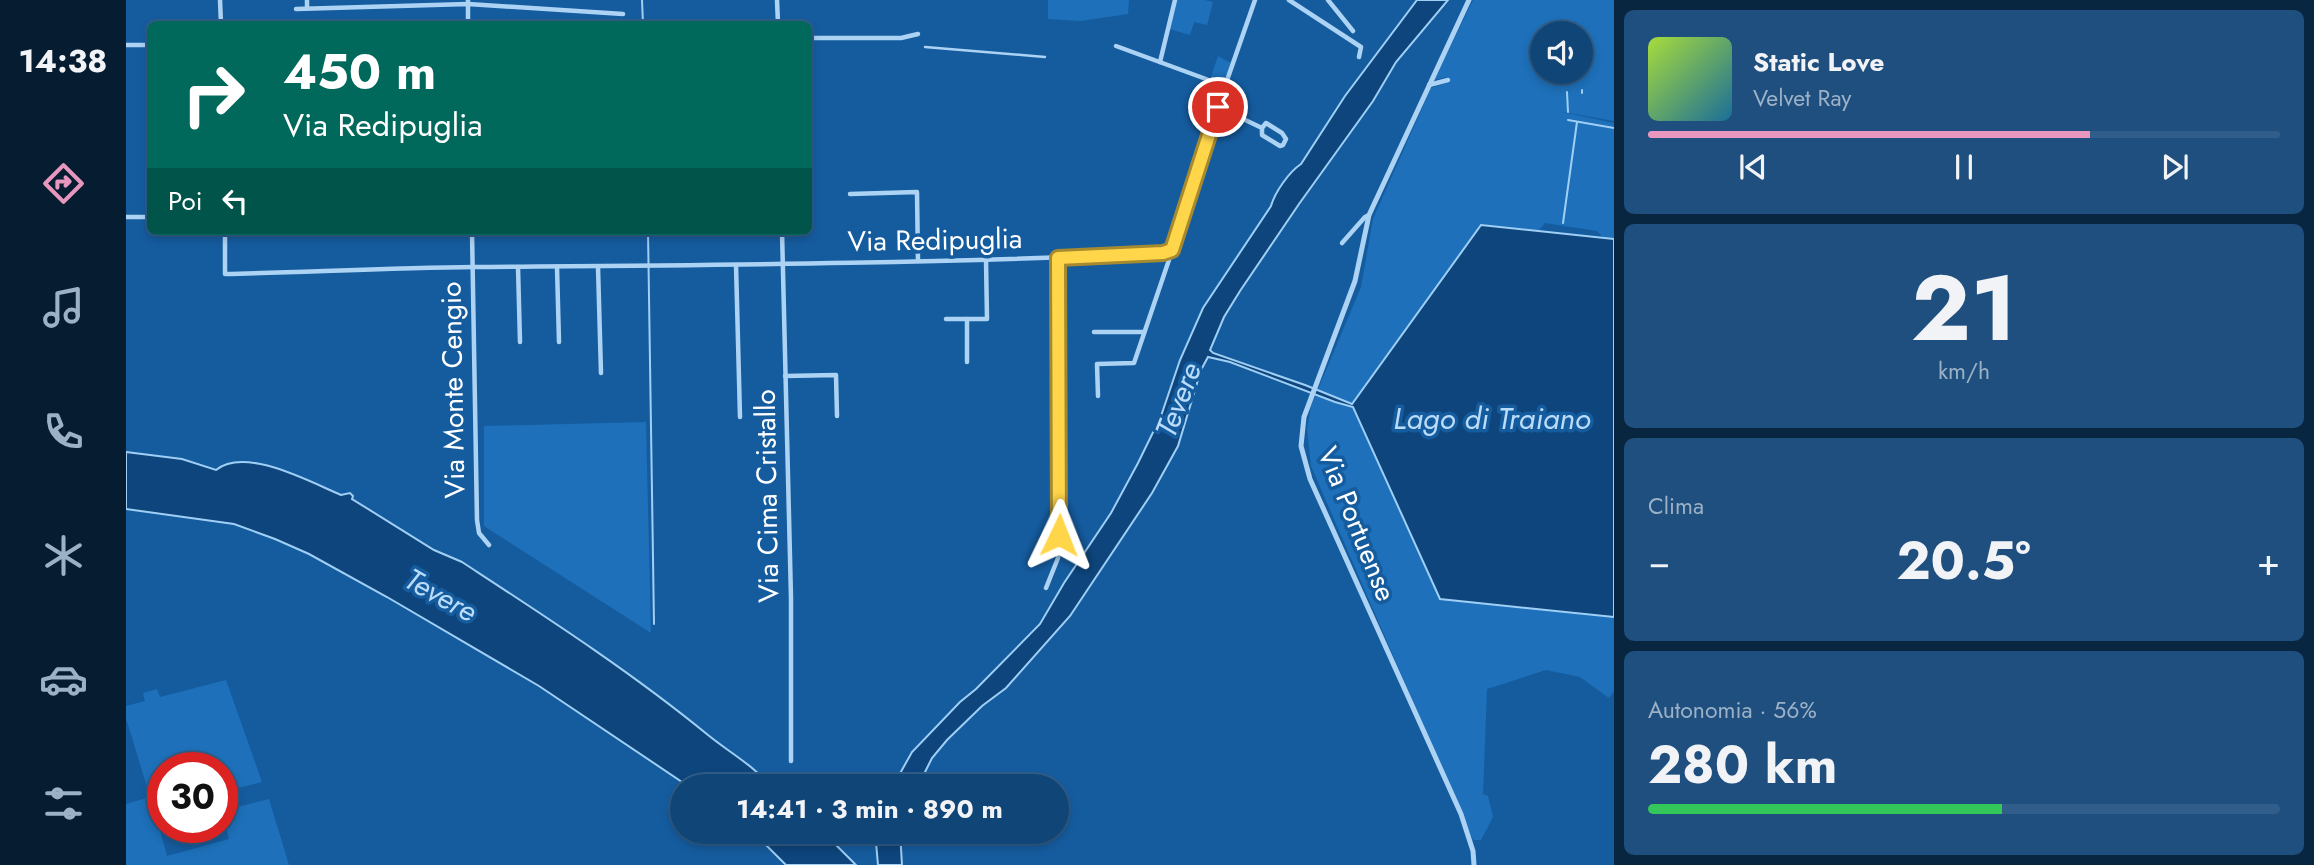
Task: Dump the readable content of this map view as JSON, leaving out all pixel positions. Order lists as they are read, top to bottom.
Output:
{
  "streets": {
    "street": [
      "Via Redipuglia",
      "Via Monte Cengio",
      "Via Cima Cristallo",
      "Via Portuense"
    ]
  },
  "crossings": [
    ["Via Redipuglia", "Via Monte Cengio"],
    ["Via Redipuglia", "Via Cima Cristallo"]
  ],
  "water": ["Tevere", "Lago di Traiano"],
  "page": {
    "tabs": "14:38",
    "turn": ["450 m", "Via Redipuglia"],
    "song": ["Static Love", "Velvet Ray"],
    "then": "Poi",
    "tile": [
      ["21", "km/h"],
      "Clima",
      ["Autonomia · 56%", "280 km"]
    ],
    "heat": ["−", "20.5°", "+"],
    "limit": "30",
    "trip": "14:41 · 3 min · 890 m"
  }
}
